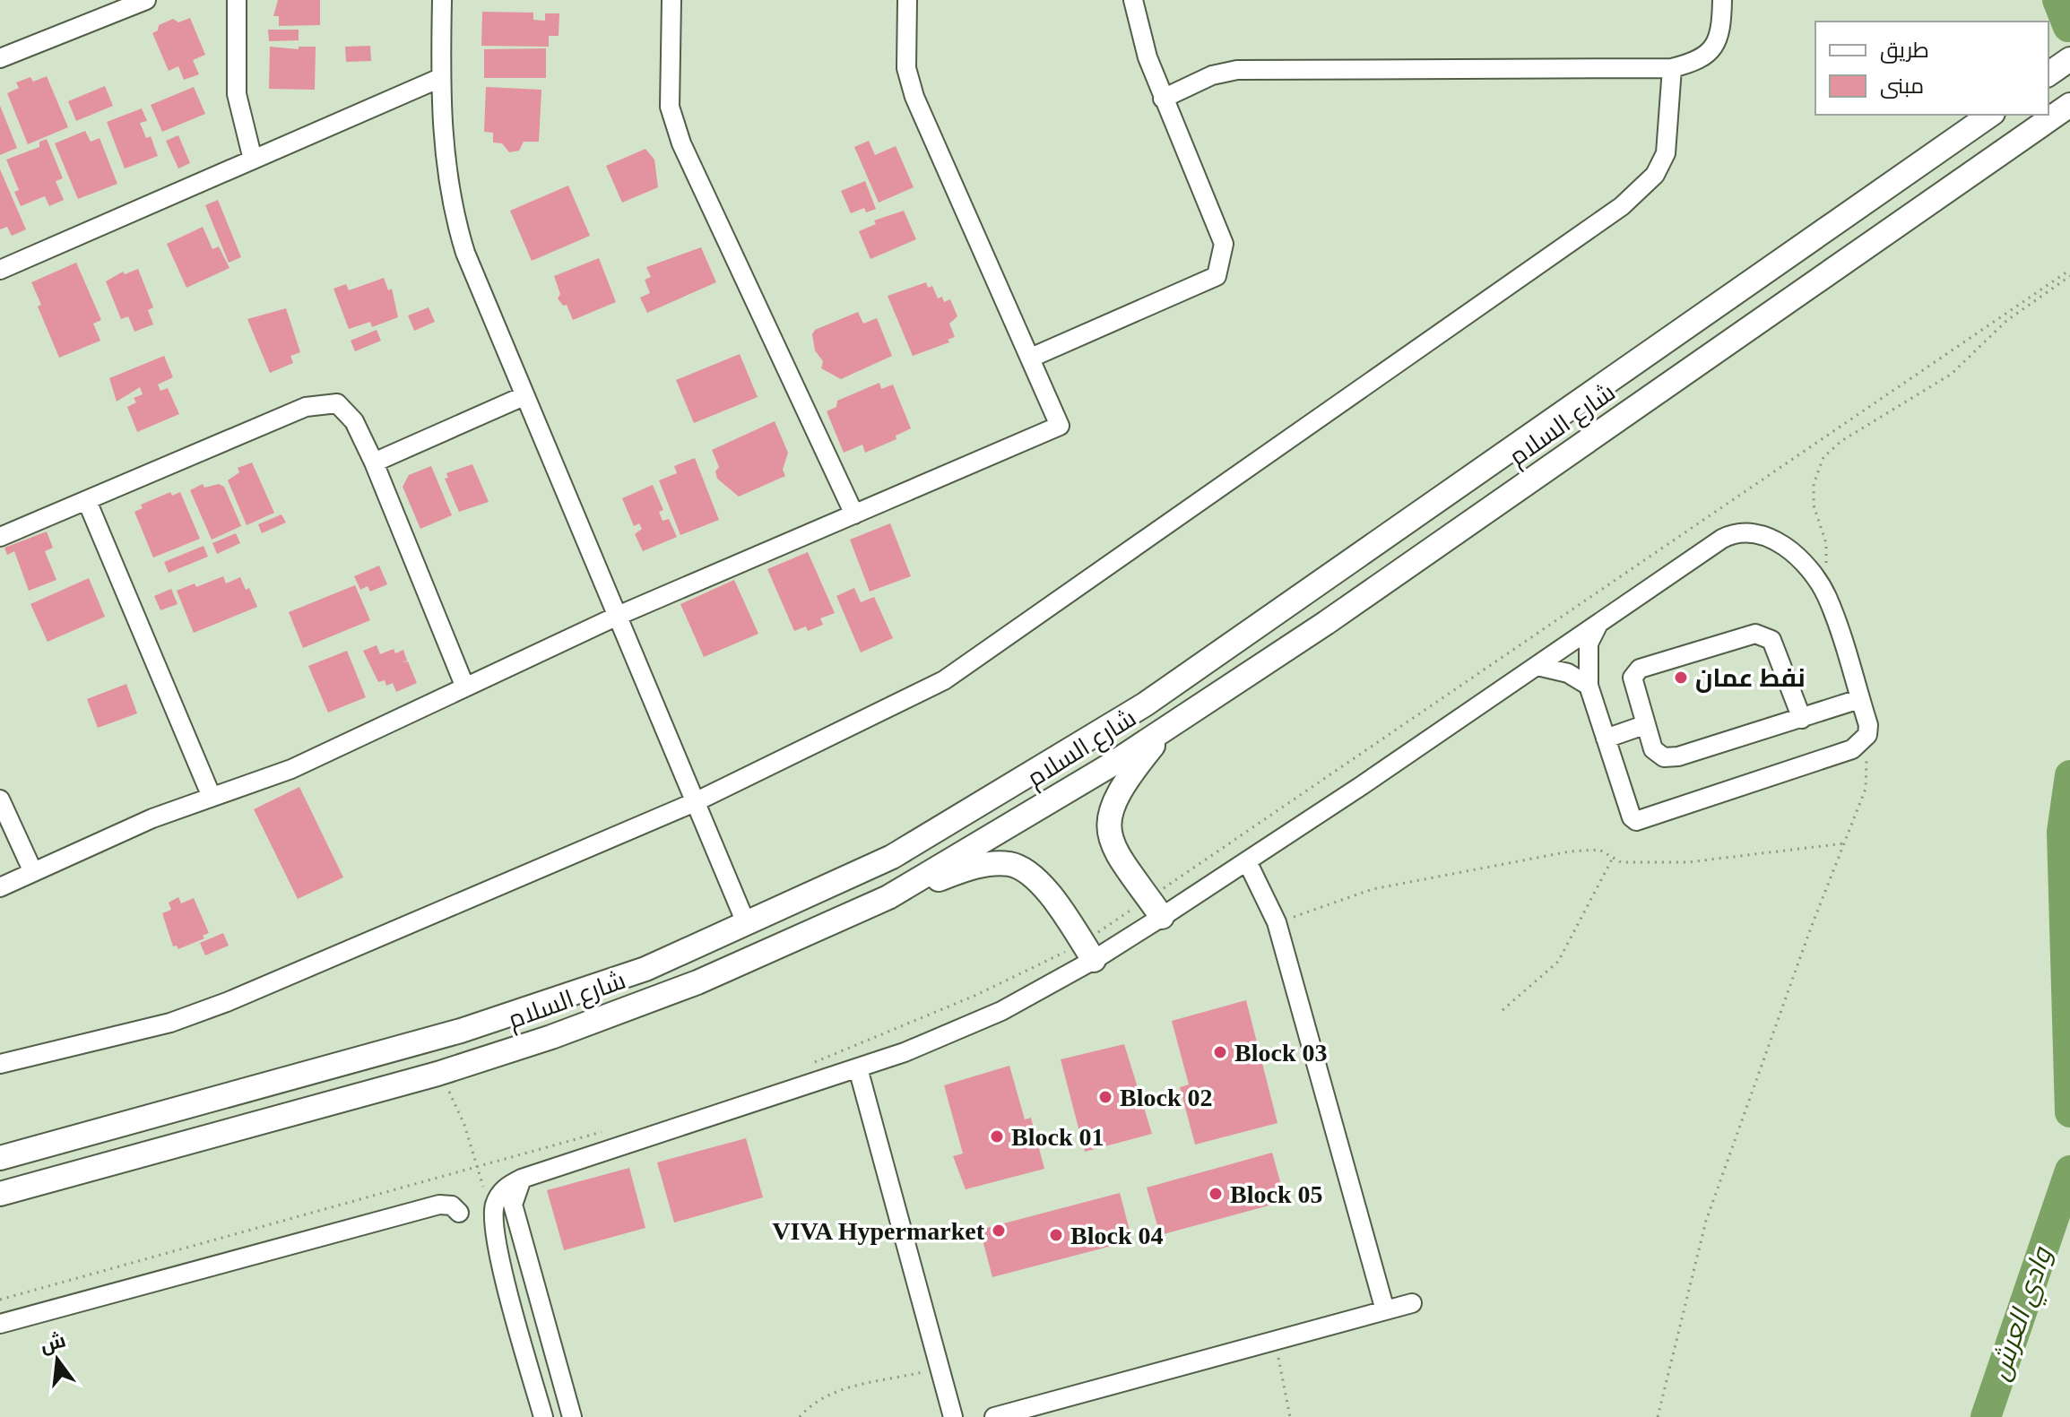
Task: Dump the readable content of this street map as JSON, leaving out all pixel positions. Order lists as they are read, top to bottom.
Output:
{
  "streets": {
    "main road": ["شارع السلام"]
  },
  "water": ["وادي العرش"],
  "places": [
    "نفط عمان",
    "Block 03",
    "Block 02",
    "Block 01",
    "Block 05",
    "VIVA Hypermarket",
    "Block 04"
  ],
  "legend": ["طريق", "مبنى"],
  "north": "top"
}
